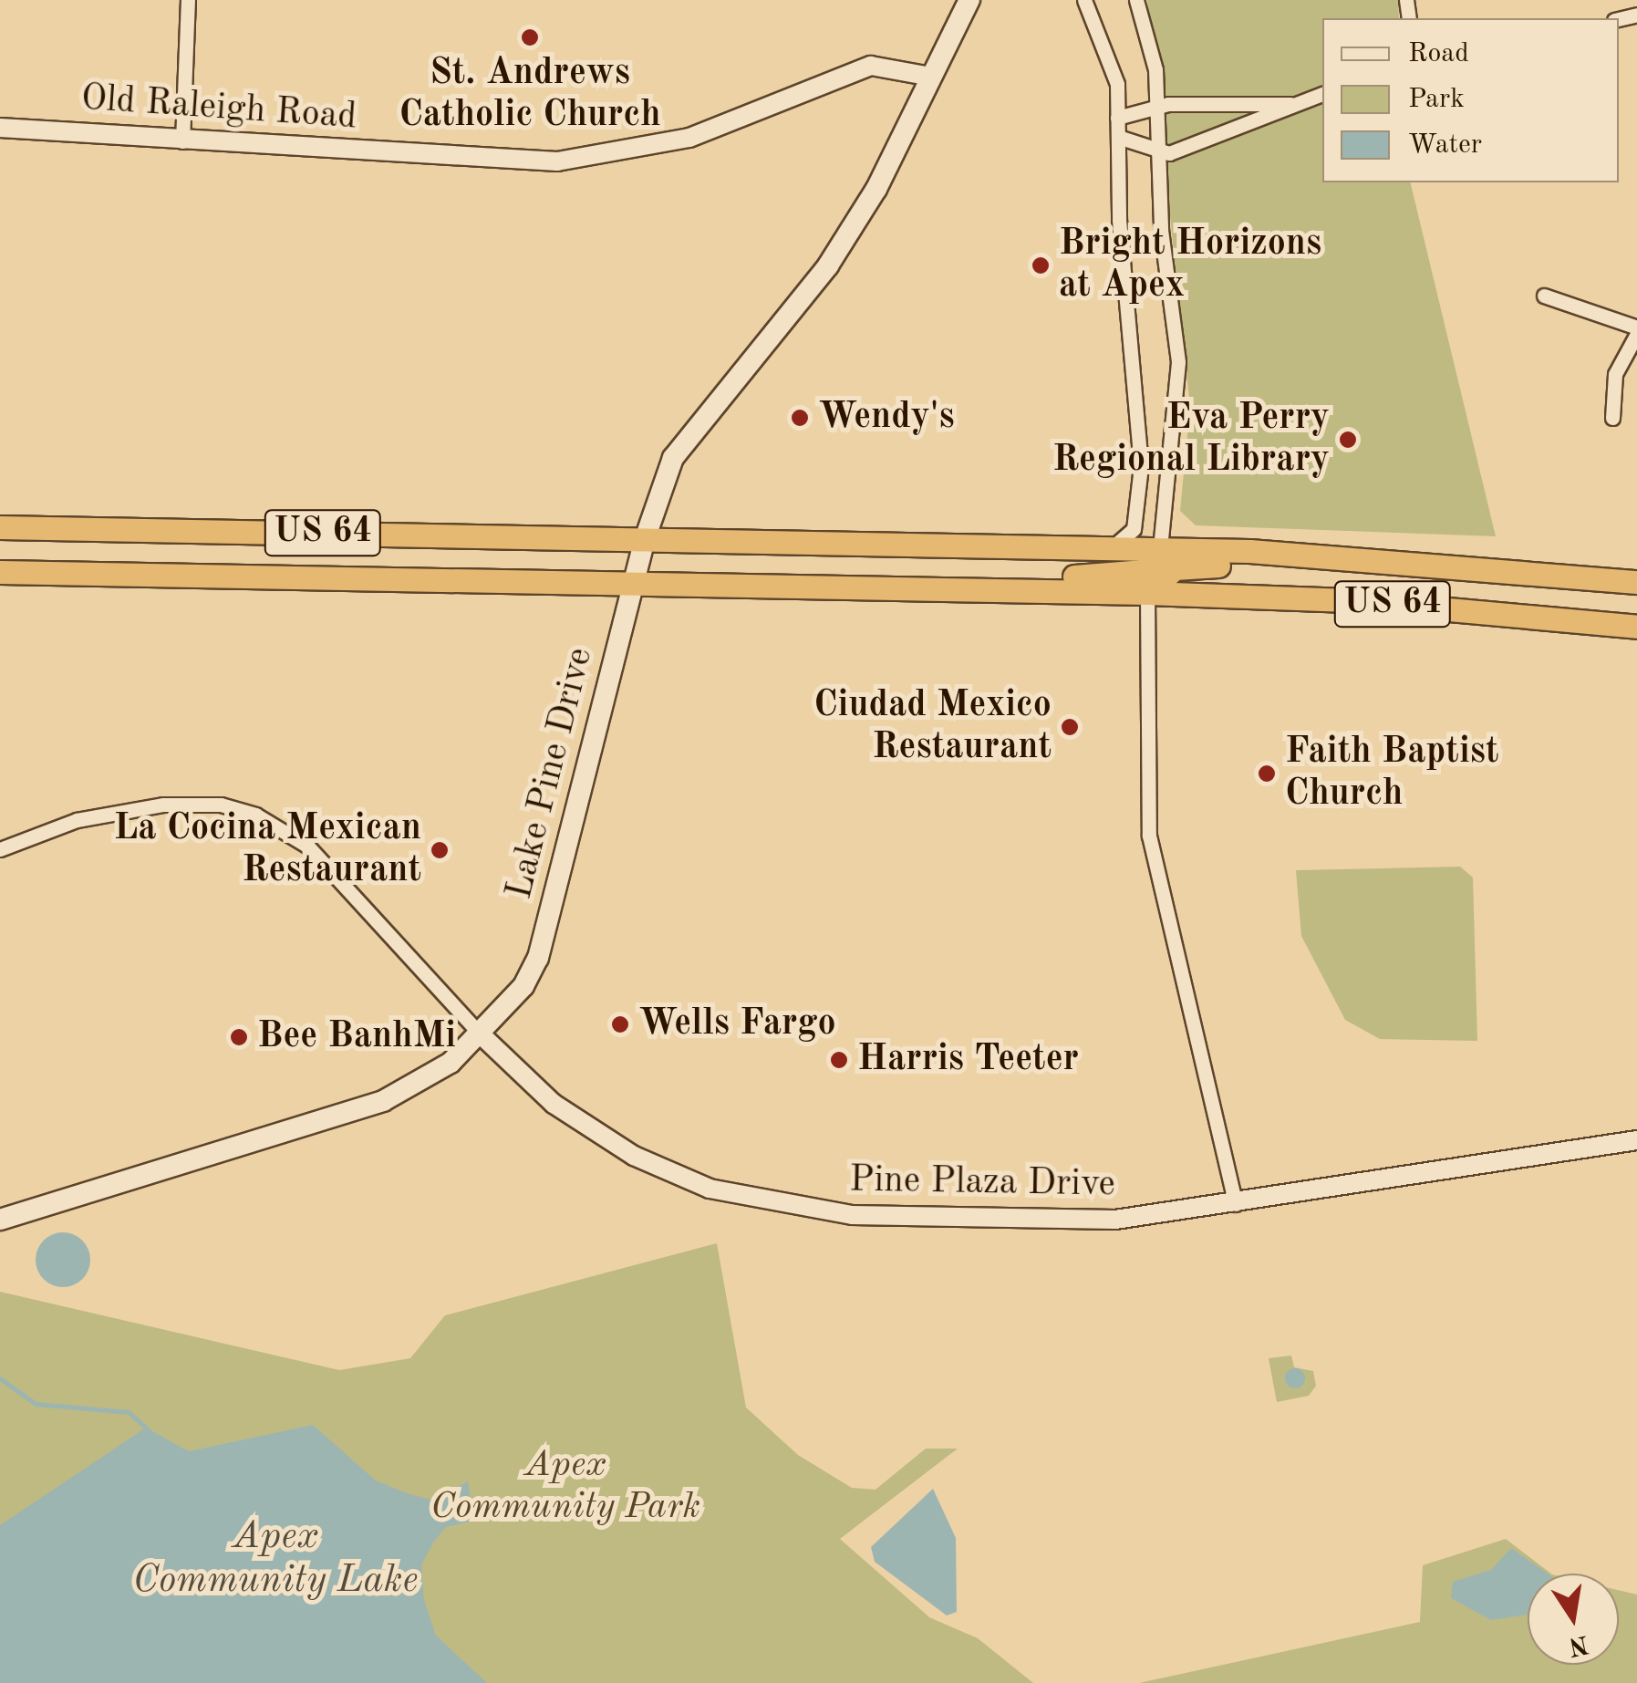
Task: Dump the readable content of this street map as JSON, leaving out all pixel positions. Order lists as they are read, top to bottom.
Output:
{
  "streets": {
    "highway": ["US 64"],
    "main road": ["Lake Pine Drive"],
    "street": ["Old Raleigh Road", "Pine Plaza Drive"]
  },
  "crossings": [
    ["Old Raleigh Road", "Lake Pine Drive"],
    ["US 64", "Lake Pine Drive"],
    ["Lake Pine Drive", "Pine Plaza Drive"]
  ],
  "water": ["Apex Community Lake"],
  "parks": ["Apex Community Park"],
  "places": [
    "St. Andrews Catholic Church",
    "Bright Horizons at Apex",
    "Wendy's",
    "Eva Perry Regional Library",
    "Ciudad Mexico Restaurant",
    "Faith Baptist Church",
    "La Cocina Mexican Restaurant",
    "Wells Fargo",
    "Bee BanhMi",
    "Harris Teeter"
  ],
  "legend": ["Road", "Park", "Water"],
  "north": "bottom"
}
